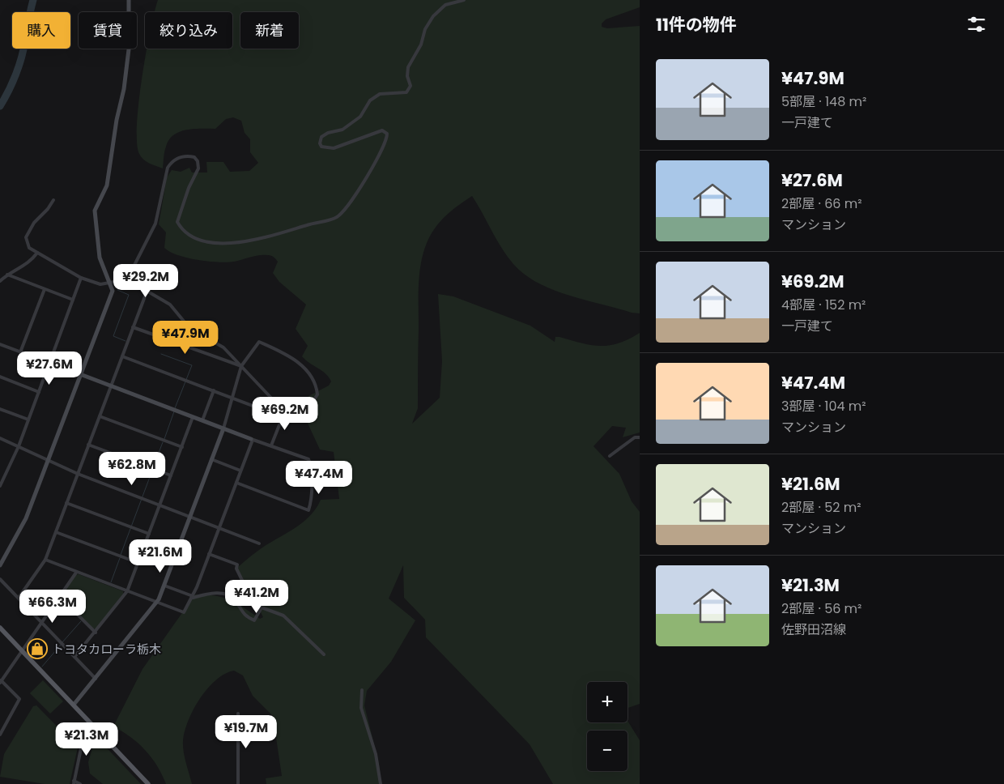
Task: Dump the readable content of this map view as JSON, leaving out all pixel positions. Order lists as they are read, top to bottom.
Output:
{
  "places": {
    "shop": ["トヨタカローラ栃木"]
  },
  "page": {
    "heading": "11件の物件",
    "chip": [
      "購入",
      "賃貸",
      "絞り込み",
      "新着"
    ],
    "list": [
      {
        "name": "¥47.9M",
        "note": "5部屋 · 148 m² · 一戸建て"
      },
      {
        "name": "¥27.6M",
        "note": "2部屋 · 66 m² · マンション"
      },
      {
        "name": "¥69.2M",
        "note": "4部屋 · 152 m² · 一戸建て"
      },
      {
        "name": "¥47.4M",
        "note": "3部屋 · 104 m² · マンション"
      },
      {
        "name": "¥21.6M",
        "note": "2部屋 · 52 m² · マンション"
      },
      {
        "name": "¥21.3M",
        "note": "2部屋 · 56 m² · 佐野田沼線"
      }
    ],
    "price": [
      "¥29.2M",
      "¥47.9M",
      "¥27.6M",
      "¥69.2M",
      "¥62.8M",
      "¥47.4M",
      "¥21.6M",
      "¥41.2M",
      "¥66.3M",
      "¥19.7M",
      "¥21.3M"
    ],
    "map_buttons": ["+", "−"]
  }
}
